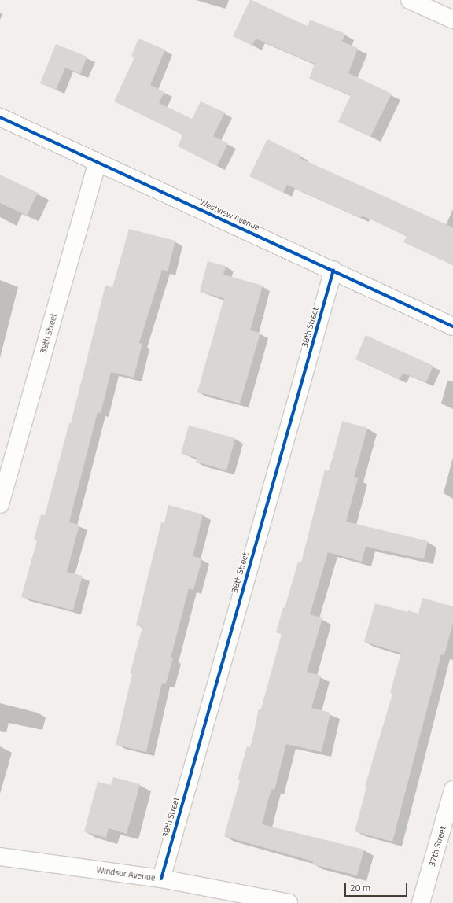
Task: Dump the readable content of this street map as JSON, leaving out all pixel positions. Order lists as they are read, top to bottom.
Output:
{
  "streets": {
    "street": [
      "Westview Avenue",
      "38th Street",
      "39th Street",
      "37th Street",
      "Windsor Avenue"
    ]
  },
  "crossings": [
    ["Westview Avenue", "38th Street"],
    ["Westview Avenue", "39th Street"],
    ["38th Street", "Windsor Avenue"]
  ],
  "scale_bar": "20 m"
}
